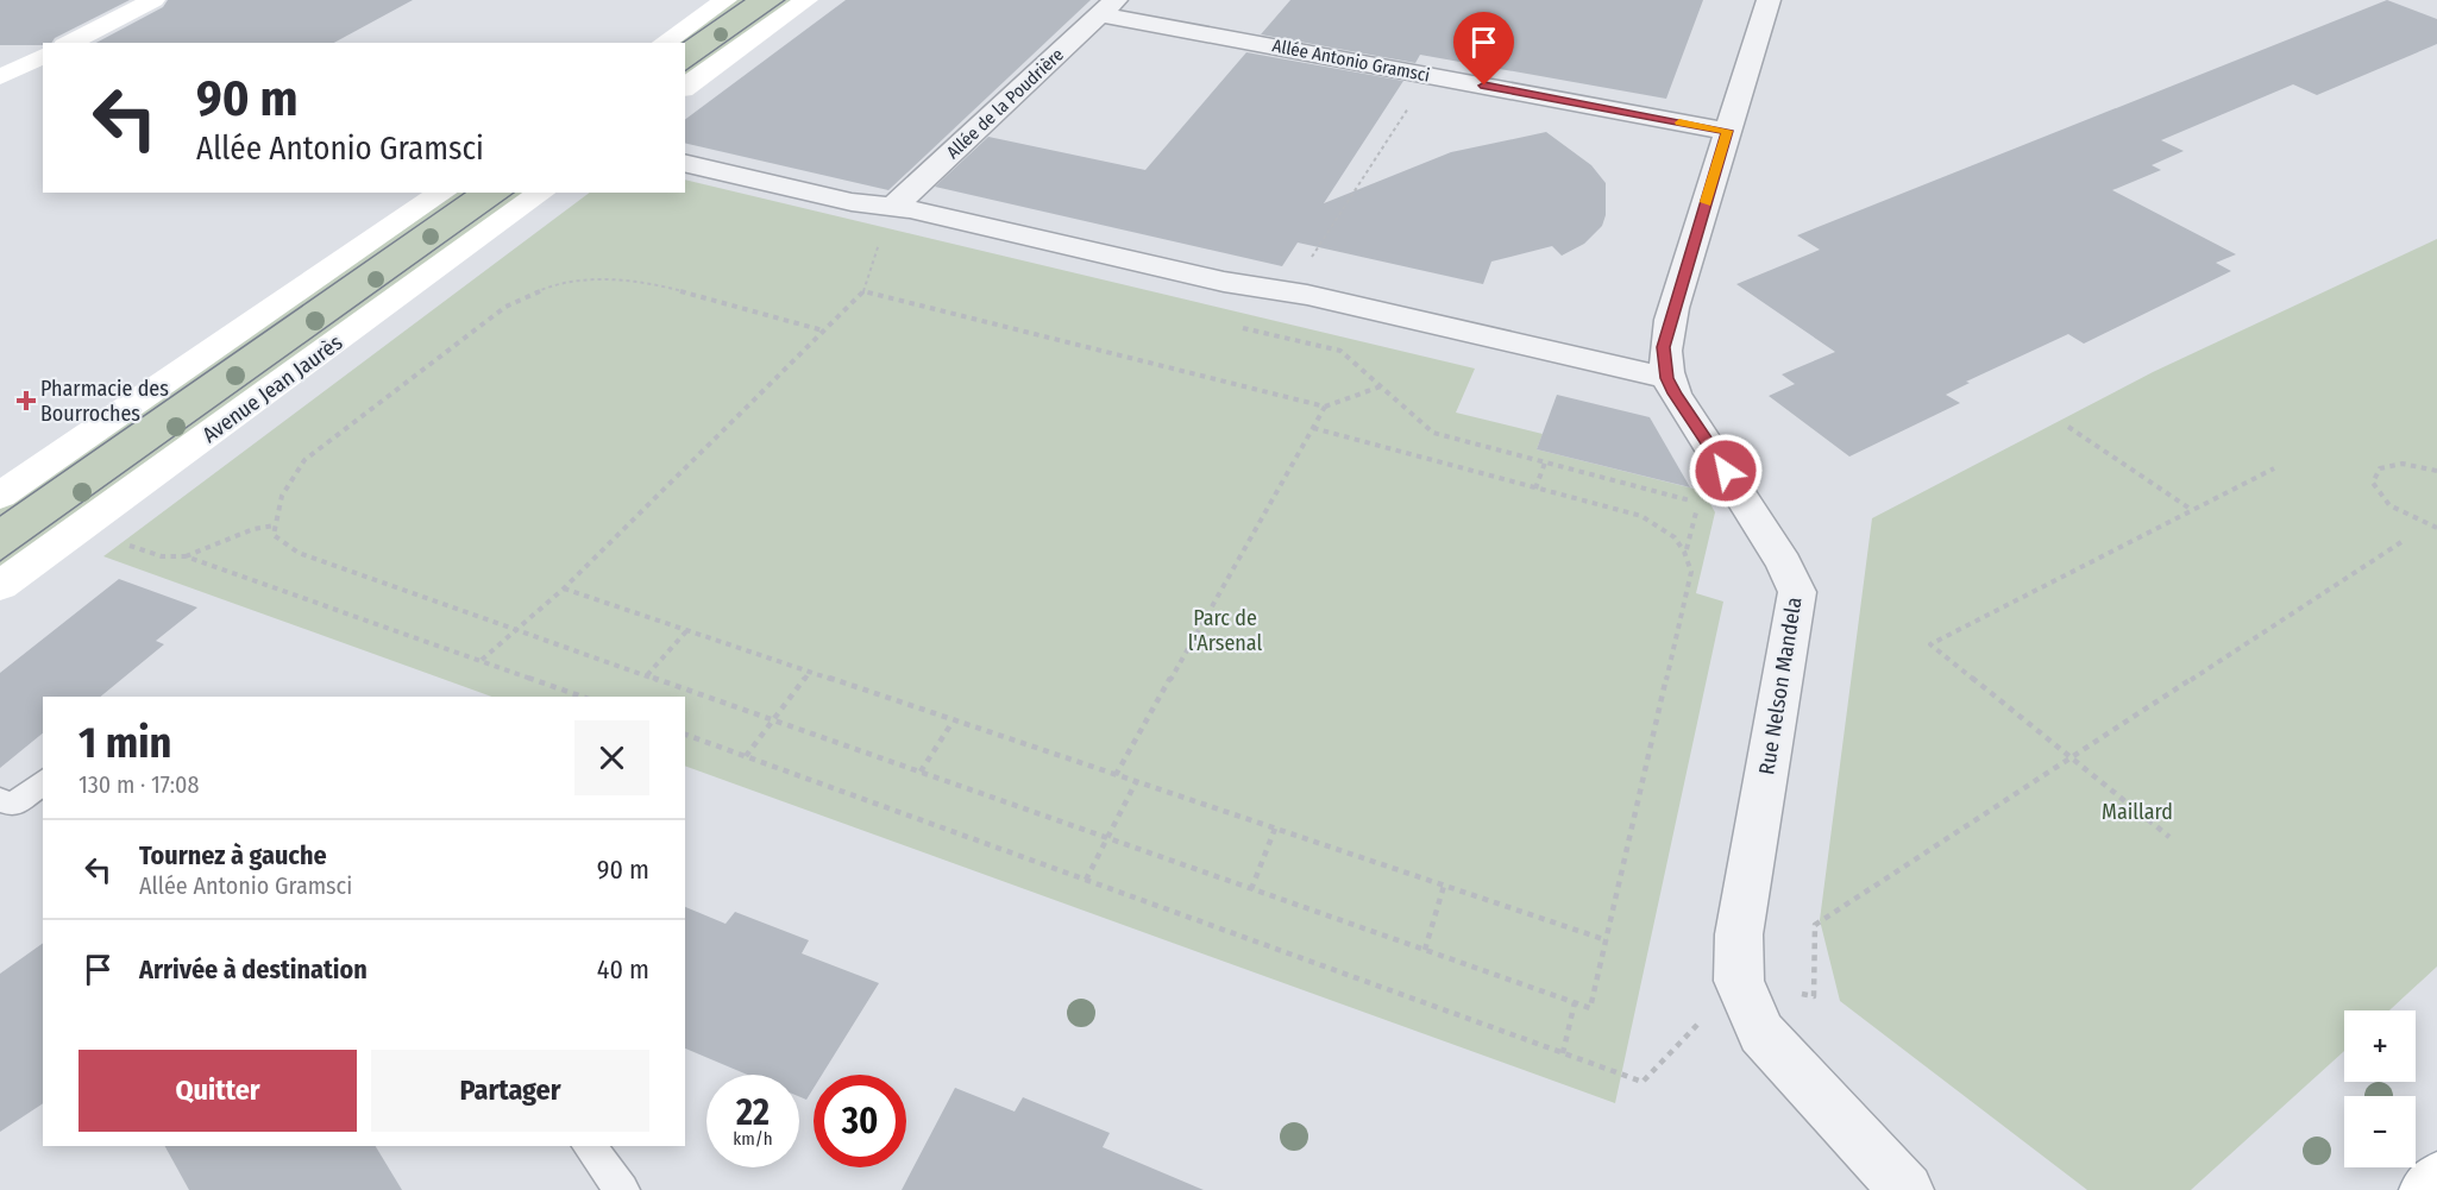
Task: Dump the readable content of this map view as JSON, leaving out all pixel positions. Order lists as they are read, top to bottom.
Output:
{
  "streets": {
    "main road": ["Avenue Jean Jaurès"],
    "street": ["Allée Antonio Gramsci", "Allée de la Poudrière", "Rue Nelson Mandela"]
  },
  "crossings": [
    ["Allée Antonio Gramsci", "Allée de la Poudrière"],
    ["Allée Antonio Gramsci", "Rue Nelson Mandela"]
  ],
  "parks": ["Parc de l'Arsenal", "Maillard"],
  "places": {
    "health": ["Pharmacie des Bourroches"]
  },
  "page": {
    "turn": ["90 m", "Allée Antonio Gramsci"],
    "heading": ["1 min", "130 m · 17:08"],
    "list": [
      {
        "name": "Tournez à gauche",
        "note": "Allée Antonio Gramsci",
        "value": "90 m"
      },
      {
        "name": "Arrivée à destination",
        "value": "40 m"
      }
    ],
    "map_buttons": ["+", "−"],
    "buttons": ["Quitter", "Partager"],
    "speed": "22 km/h",
    "limit": "30"
  }
}
